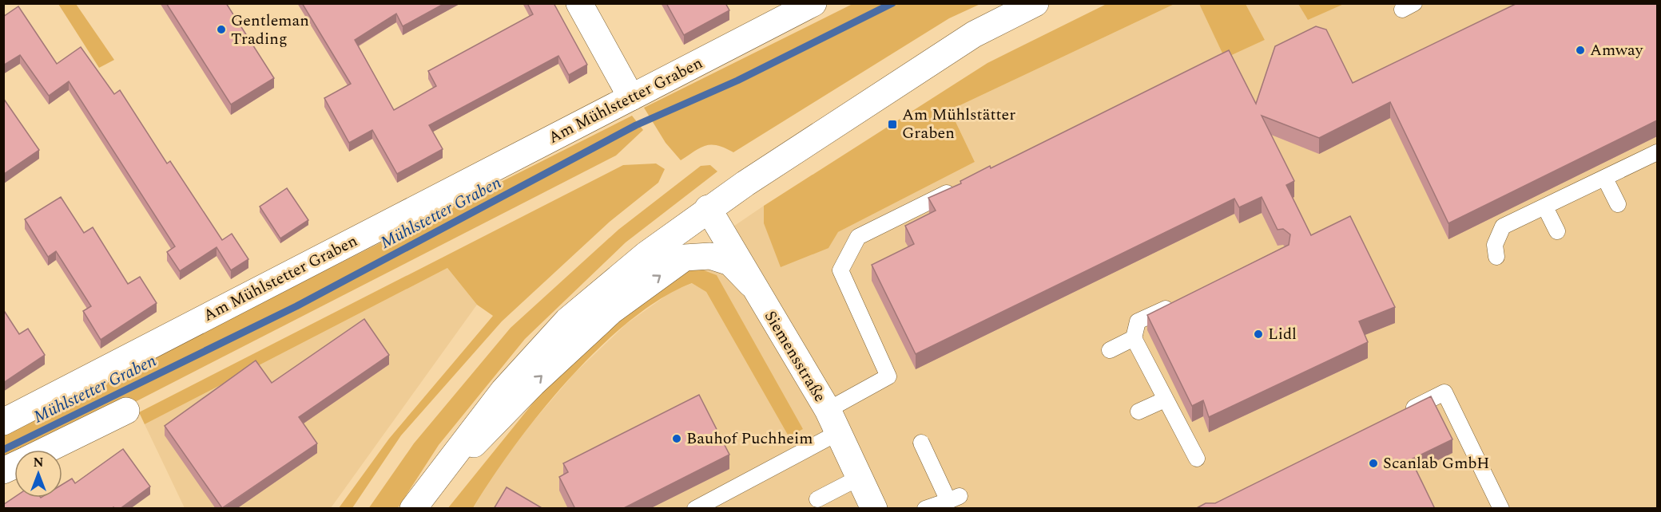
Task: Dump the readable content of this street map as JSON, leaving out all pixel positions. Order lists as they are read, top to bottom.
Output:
{
  "streets": {
    "street": ["Am Mühlstetter Graben", "Siemensstraße"]
  },
  "water": ["Mühlstetter Graben"],
  "places": {
    "other": [
      "Gentleman Trading",
      "Amway",
      "Lidl",
      "Bauhof Puchheim",
      "Scanlab GmbH"
    ],
    "transit": ["Am Mühlstätter Graben"]
  },
  "north": "top"
}
